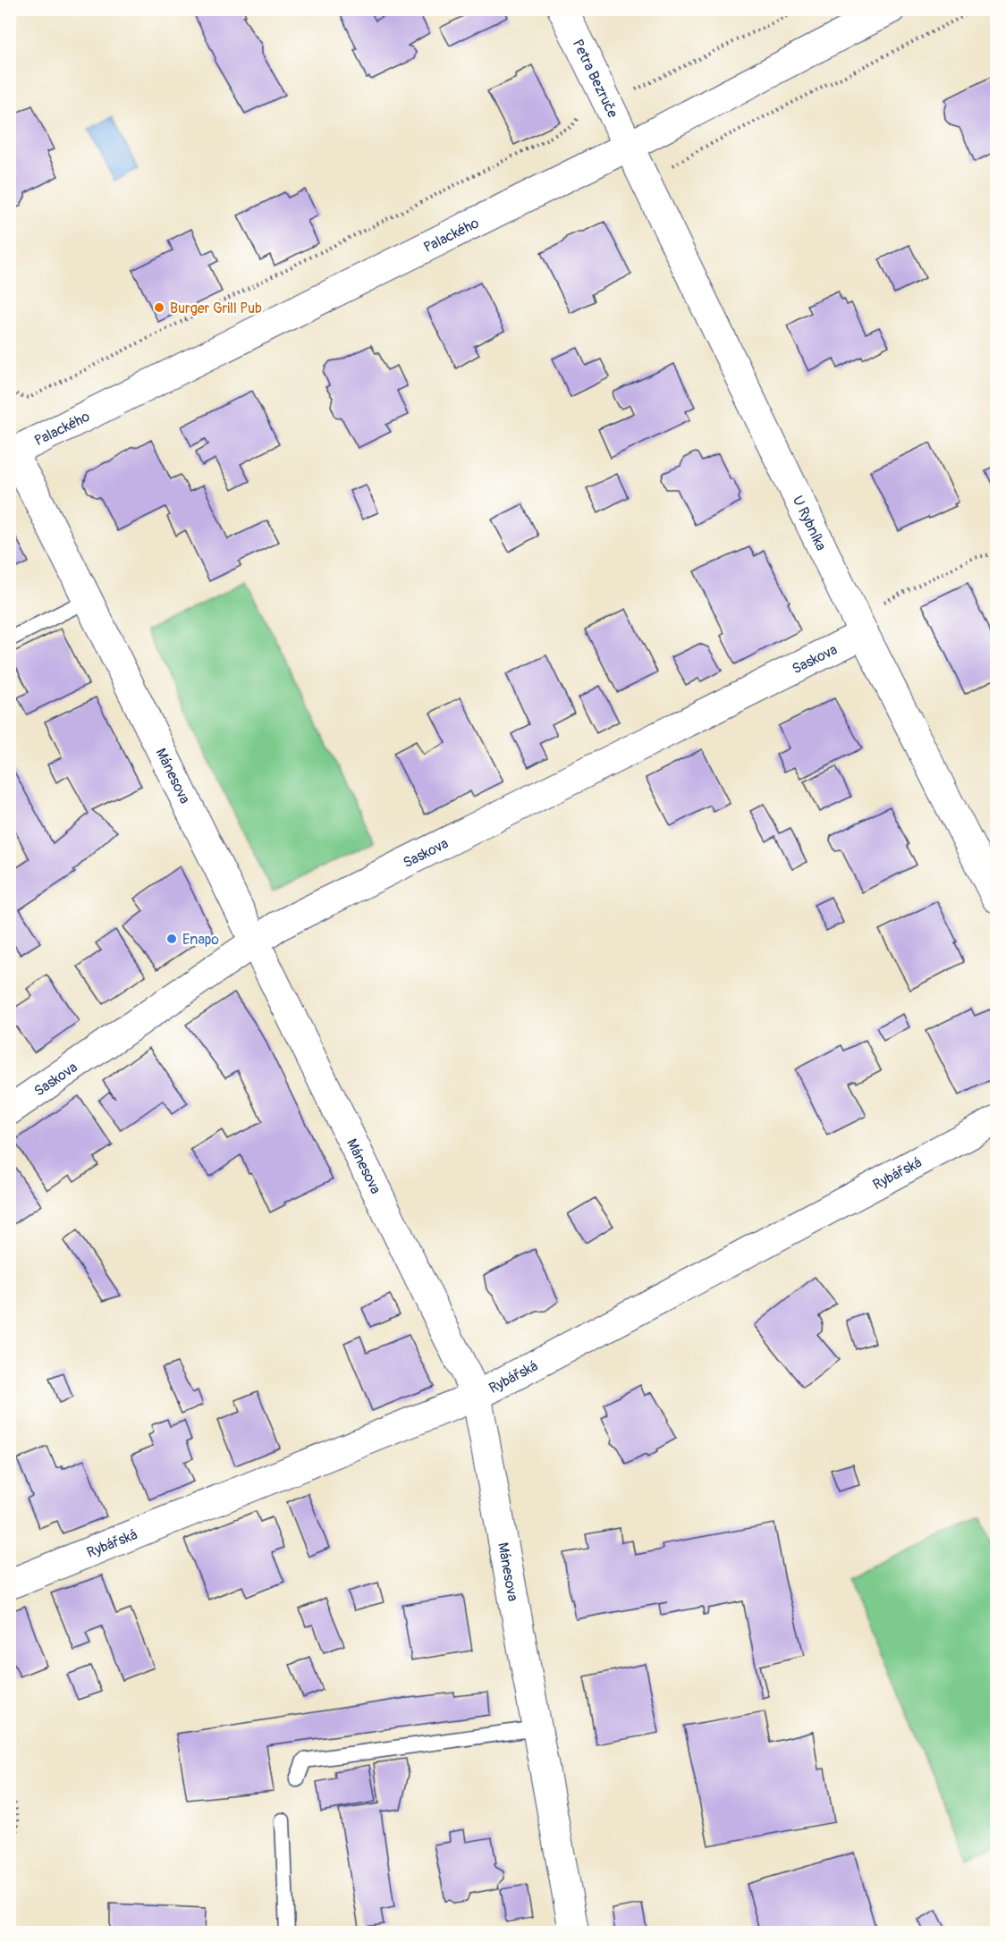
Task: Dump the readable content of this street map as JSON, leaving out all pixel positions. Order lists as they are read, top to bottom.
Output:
{
  "streets": {
    "street": [
      "Petra Bezruče",
      "Palackého",
      "U Rybníka",
      "Saskova",
      "Mánesova",
      "Rybářská"
    ]
  },
  "crossings": [
    ["Petra Bezruče", "Palackého"],
    ["Petra Bezruče", "U Rybníka"],
    ["Palackého", "U Rybníka"],
    ["Palackého", "Mánesova"],
    ["U Rybníka", "Saskova"],
    ["Saskova", "Mánesova"],
    ["Mánesova", "Rybářská"]
  ],
  "places": ["Burger Grill Pub", "Enapo"]
}
